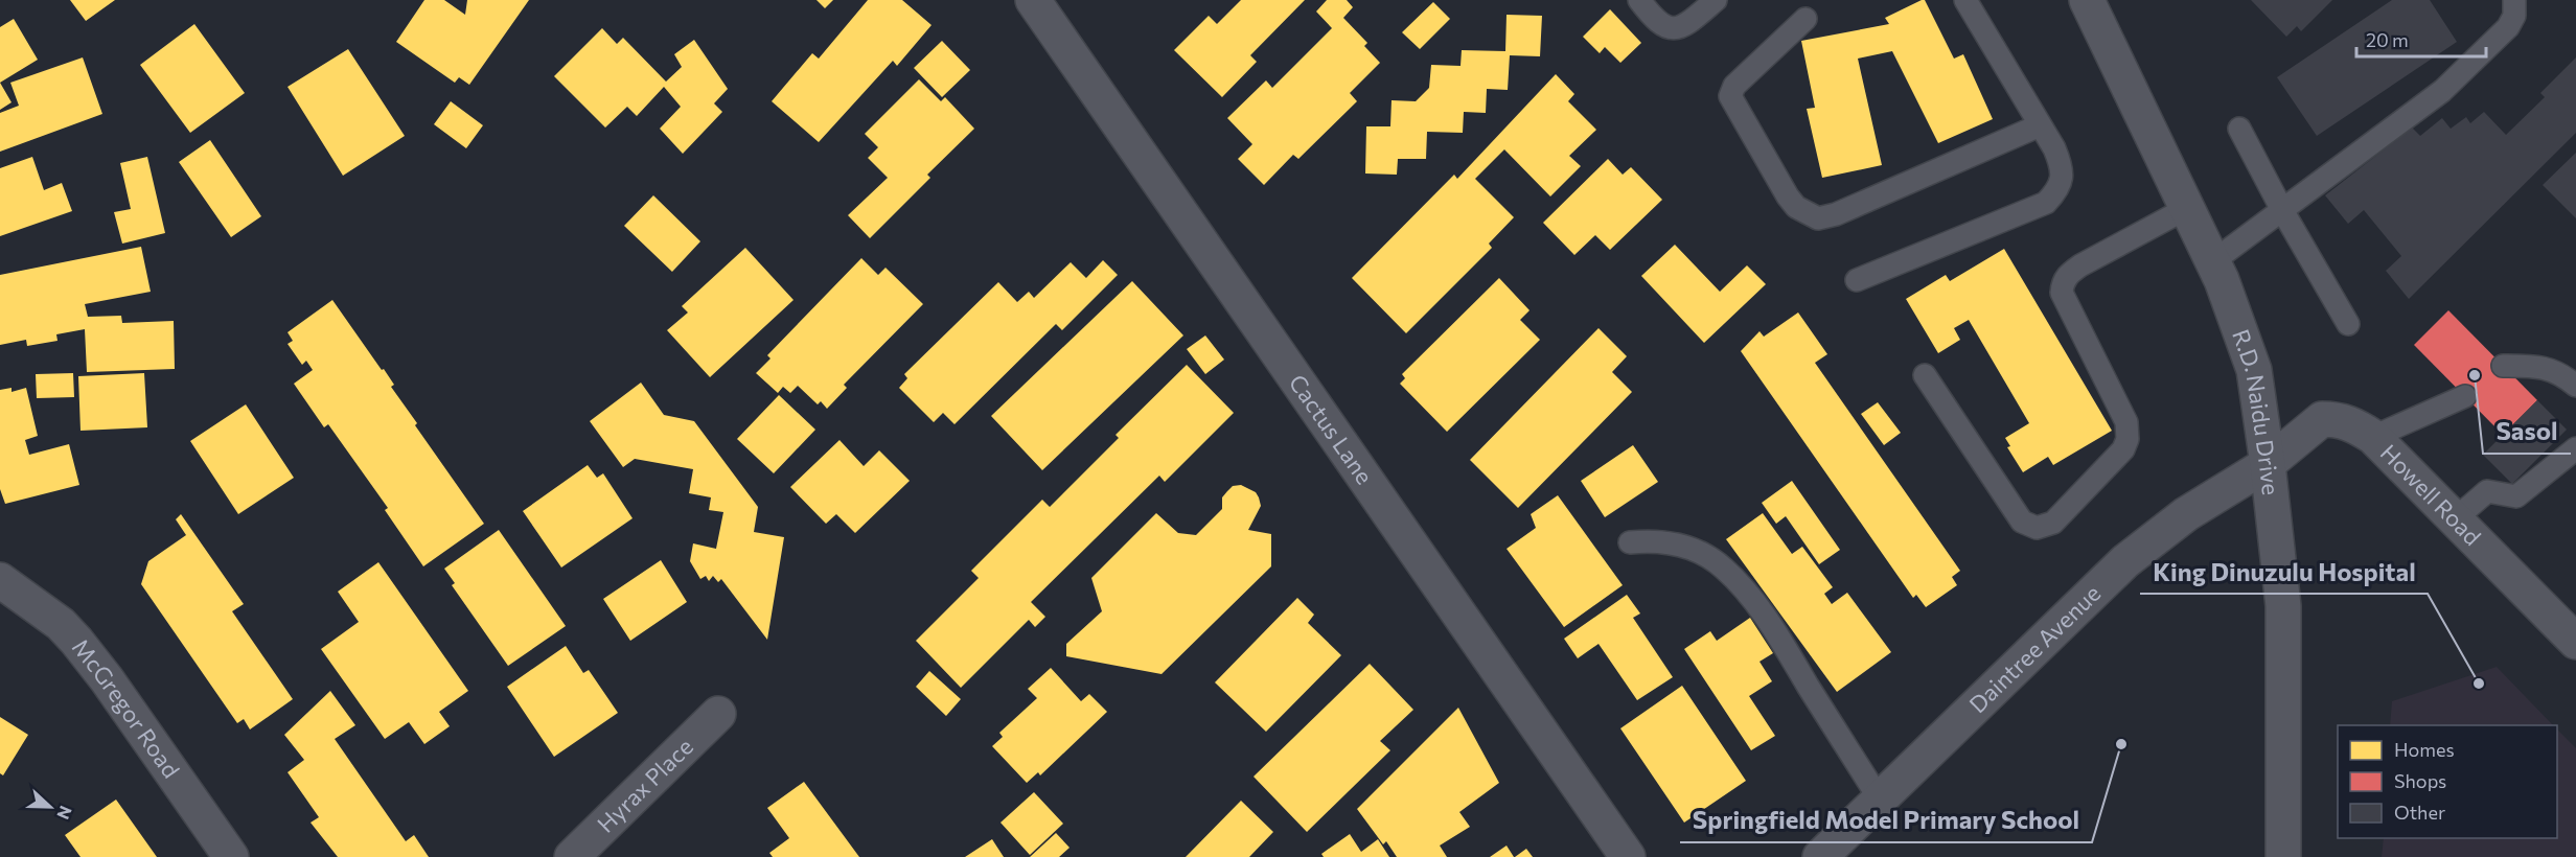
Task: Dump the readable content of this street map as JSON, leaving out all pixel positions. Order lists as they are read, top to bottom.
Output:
{
  "streets": {
    "street": [
      "R.D. Naidu Drive",
      "Cactus Lane",
      "Howell Road",
      "Daintree Avenue",
      "McGregor Road",
      "Hyrax Place"
    ]
  },
  "crossings": [
    ["R.D. Naidu Drive", "Howell Road"],
    ["R.D. Naidu Drive", "Daintree Avenue"],
    ["Howell Road", "Daintree Avenue"]
  ],
  "places": ["Sasol", "King Dinuzulu Hospital", "Springfield Model Primary School"],
  "legend": ["Homes", "Shops", "Other"],
  "scale_bar": "20 m",
  "north": "right"
}
